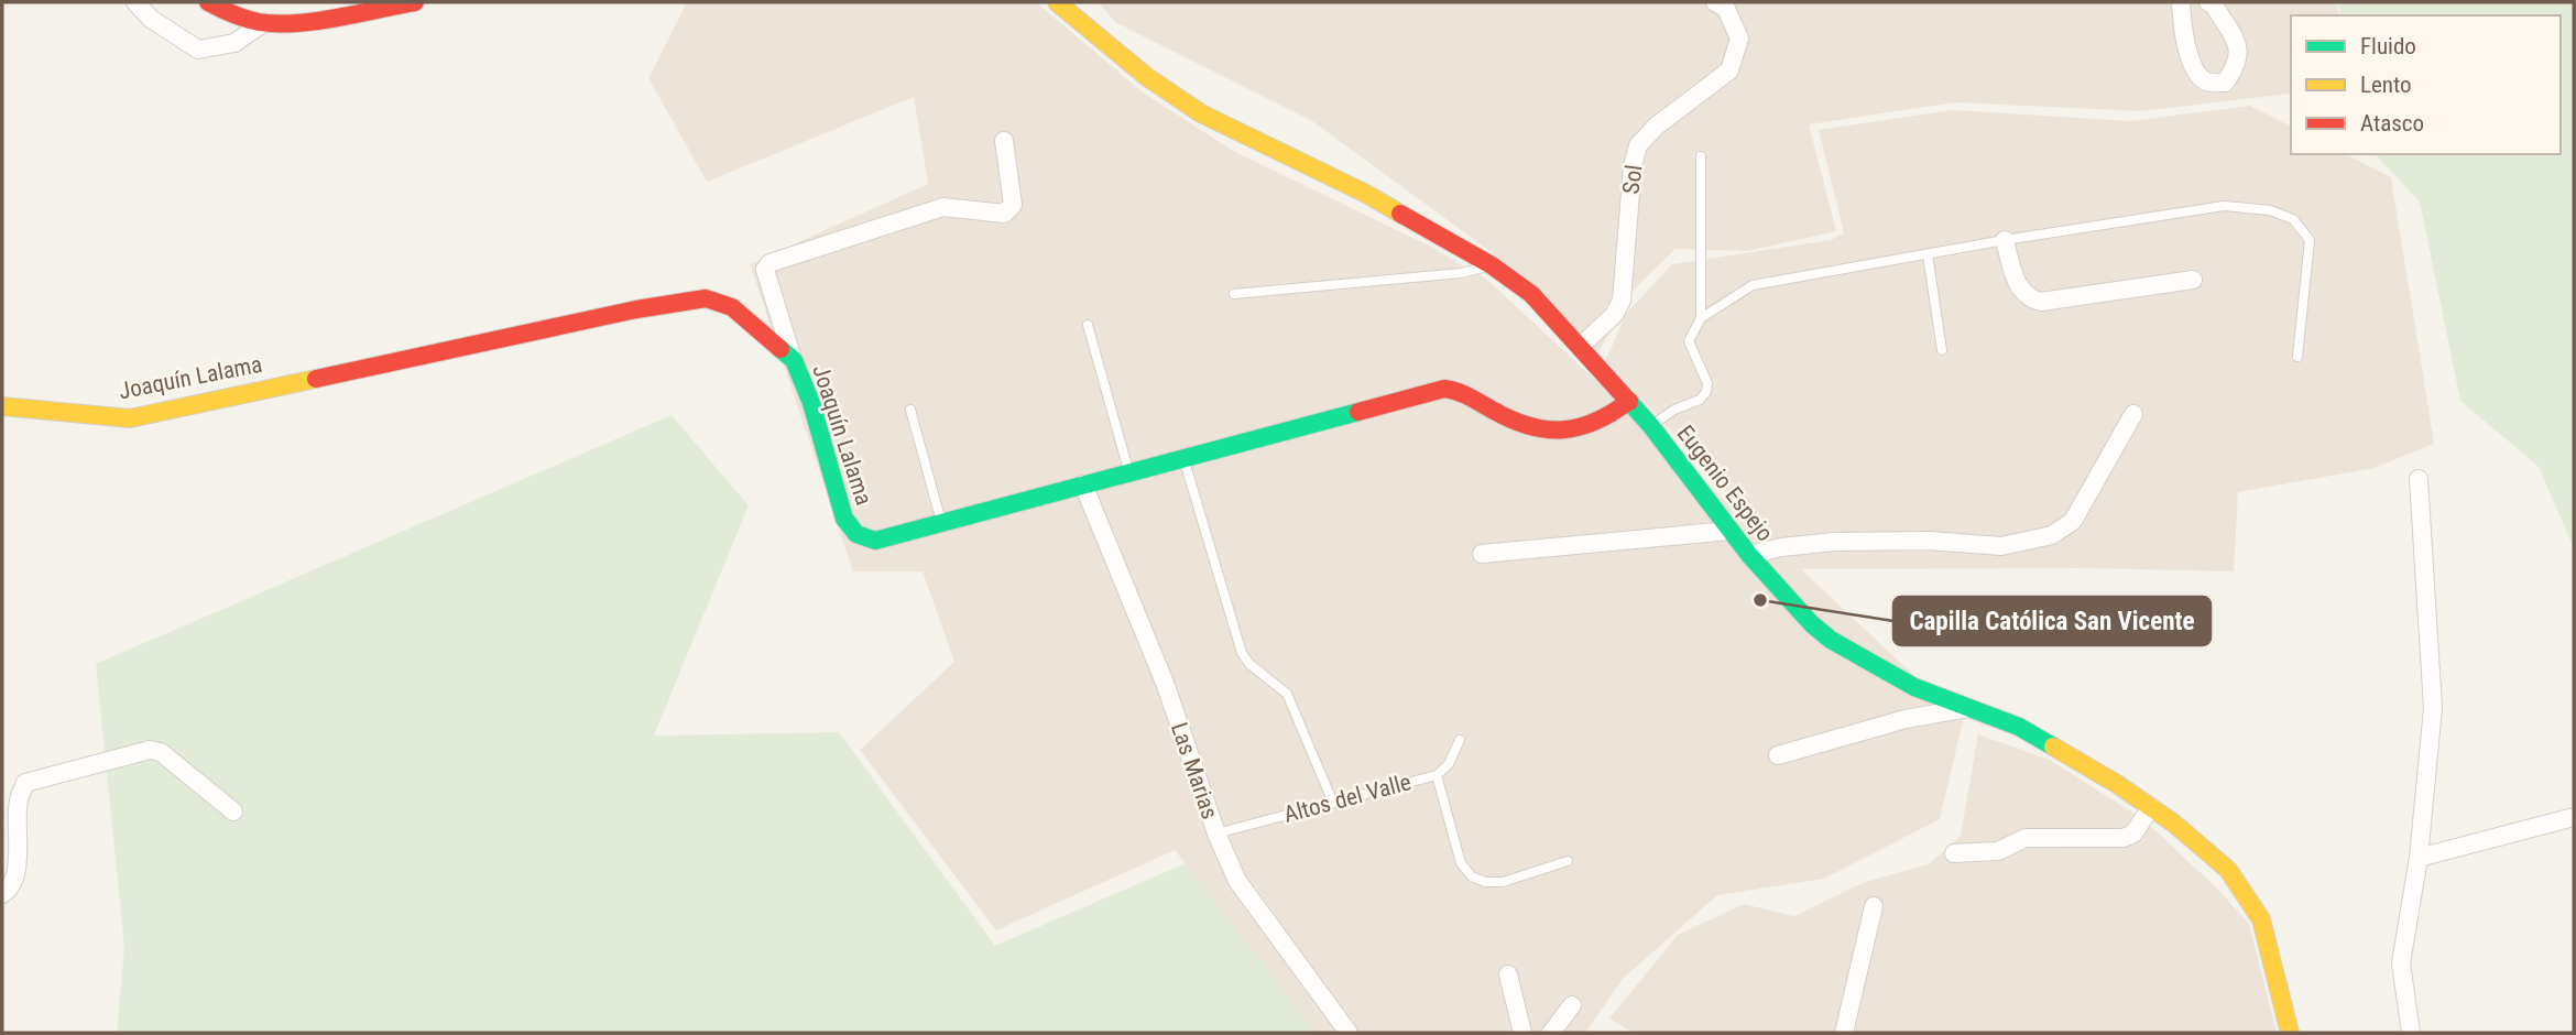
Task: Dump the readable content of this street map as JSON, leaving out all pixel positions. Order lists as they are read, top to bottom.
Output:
{
  "streets": {
    "street": [
      "Sol",
      "Joaquín Lalama",
      "Eugenio Espejo",
      "Las Marias"
    ],
    "lane": ["Altos del Valle"]
  },
  "crossings": [
    ["Sol", "Eugenio Espejo"],
    ["Joaquín Lalama", "Eugenio Espejo"],
    ["Joaquín Lalama", "Las Marias"],
    ["Las Marias", "Altos del Valle"]
  ],
  "places": ["Capilla Católica San Vicente"],
  "legend": ["Fluido", "Lento", "Atasco"]
}
